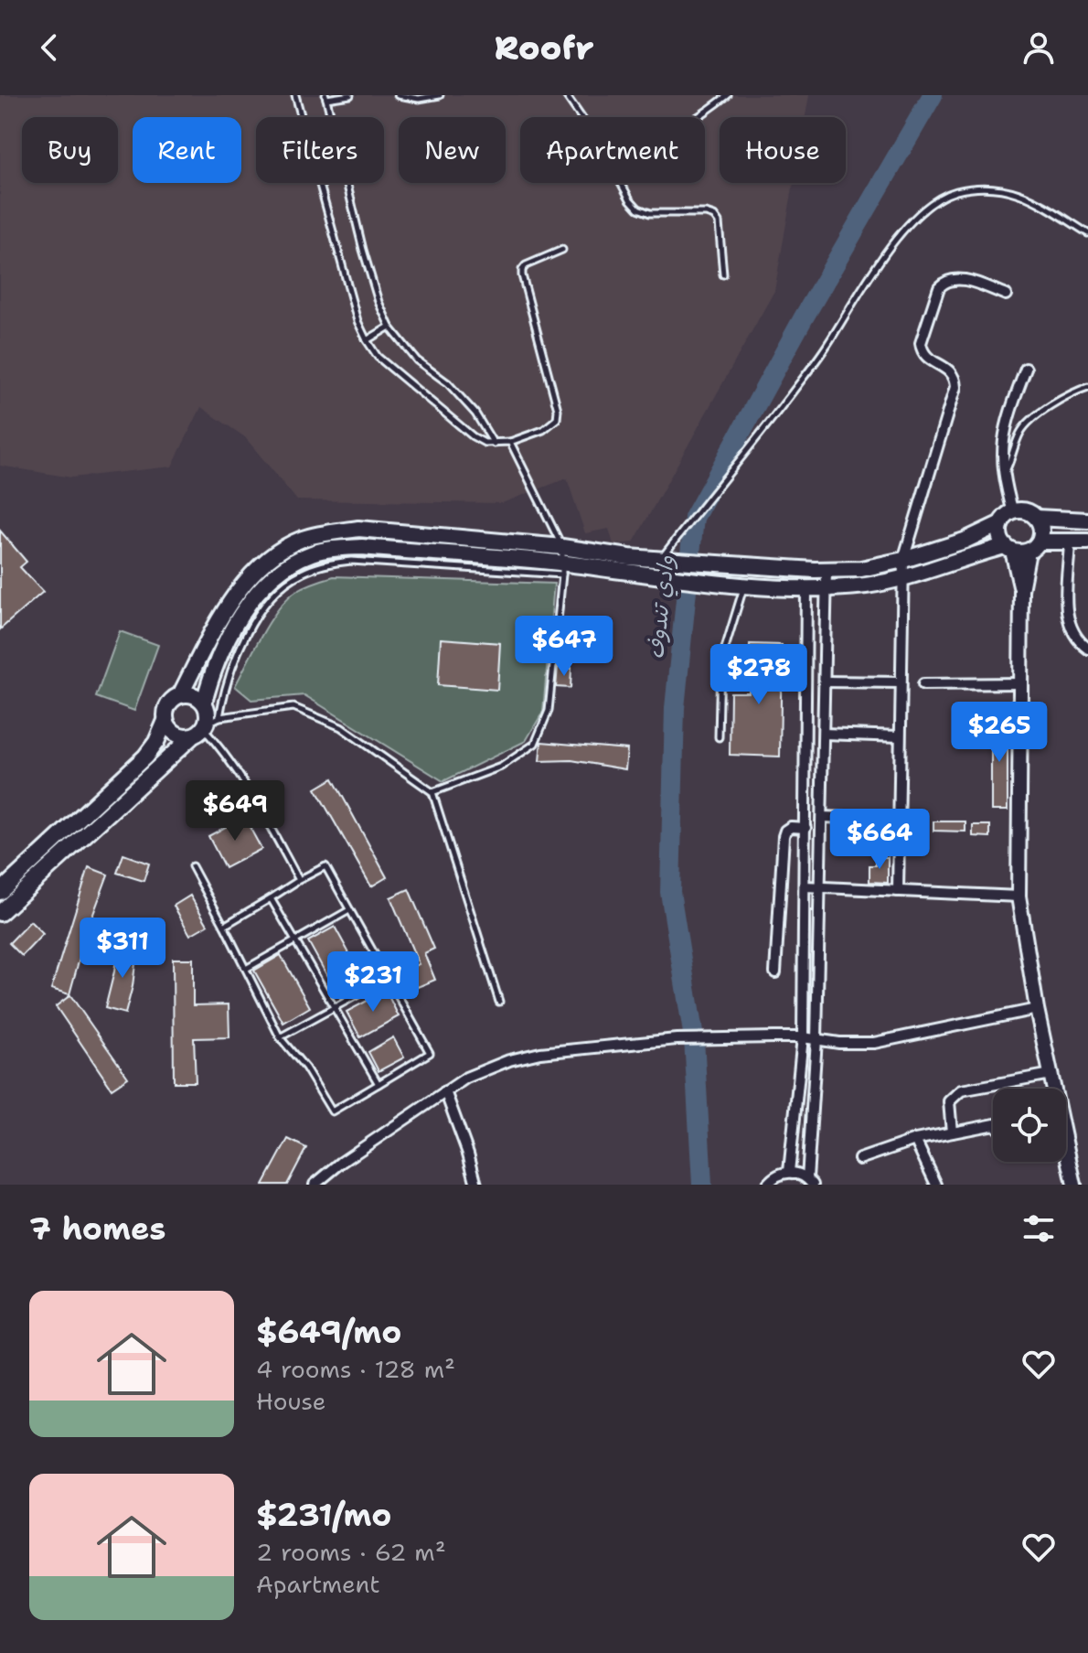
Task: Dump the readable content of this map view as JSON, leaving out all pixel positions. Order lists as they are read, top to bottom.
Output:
{
  "water": ["وادي تندوف"],
  "page": {
    "header": "Roofr",
    "chip": [
      "Buy",
      "Rent",
      "Filters",
      "New",
      "Apartment",
      "House"
    ],
    "price": [
      "$647",
      "$278",
      "$265",
      "$649",
      "$664",
      "$311",
      "$231"
    ],
    "heading": "7 homes",
    "list": [
      {
        "name": "$649/mo",
        "note": "4 rooms · 128 m² · House"
      },
      {
        "name": "$231/mo",
        "note": "2 rooms · 62 m² · Apartment"
      }
    ]
  }
}
